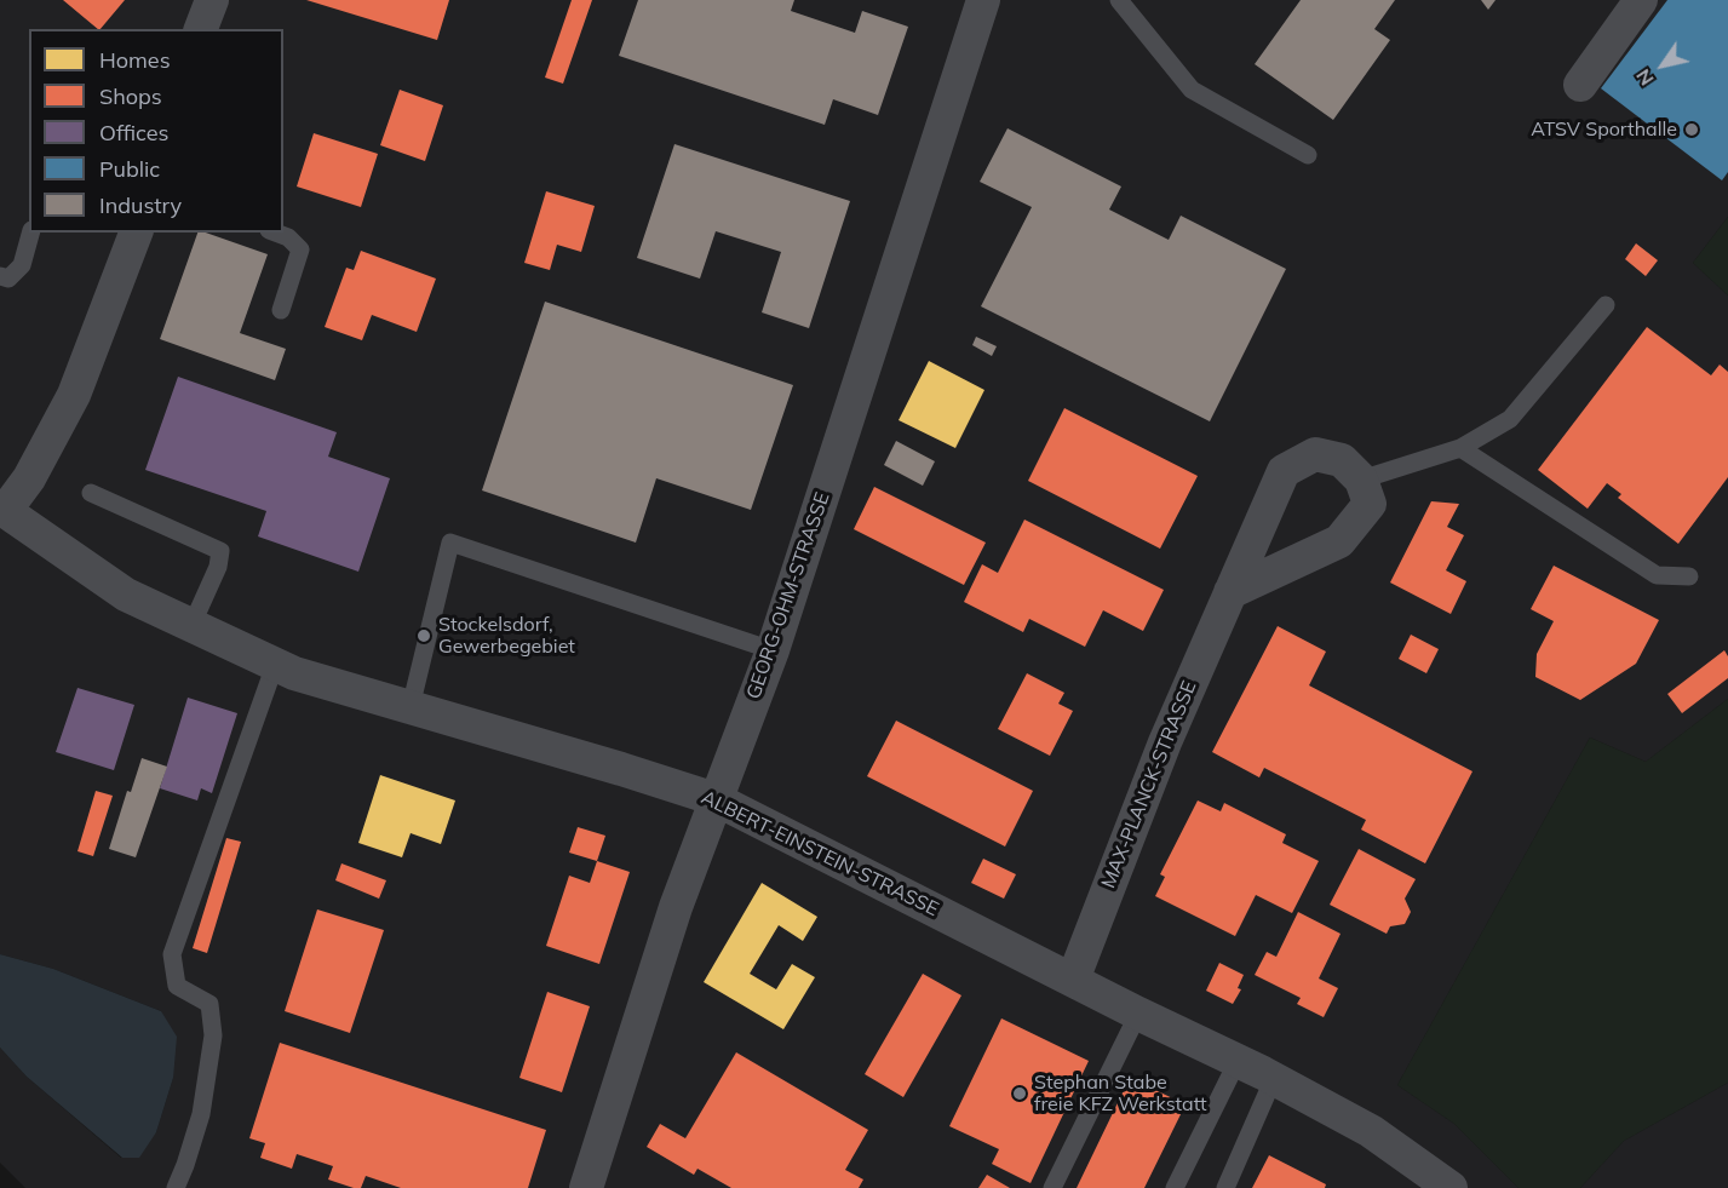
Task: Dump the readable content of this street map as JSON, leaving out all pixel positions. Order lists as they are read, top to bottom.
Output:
{
  "streets": {
    "street": ["GEORG-OHM-STRASSE", "MAX-PLANCK-STRASSE", "ALBERT-EINSTEIN-STRASSE"]
  },
  "crossings": [
    ["GEORG-OHM-STRASSE", "ALBERT-EINSTEIN-STRASSE"],
    ["MAX-PLANCK-STRASSE", "ALBERT-EINSTEIN-STRASSE"]
  ],
  "places": ["ATSV Sporthalle", "Stockelsdorf, Gewerbegebiet", "Stephan Stabe freie KFZ Werkstatt"],
  "legend": [
    "Homes",
    "Shops",
    "Offices",
    "Public",
    "Industry"
  ],
  "north": "bottom left"
}
